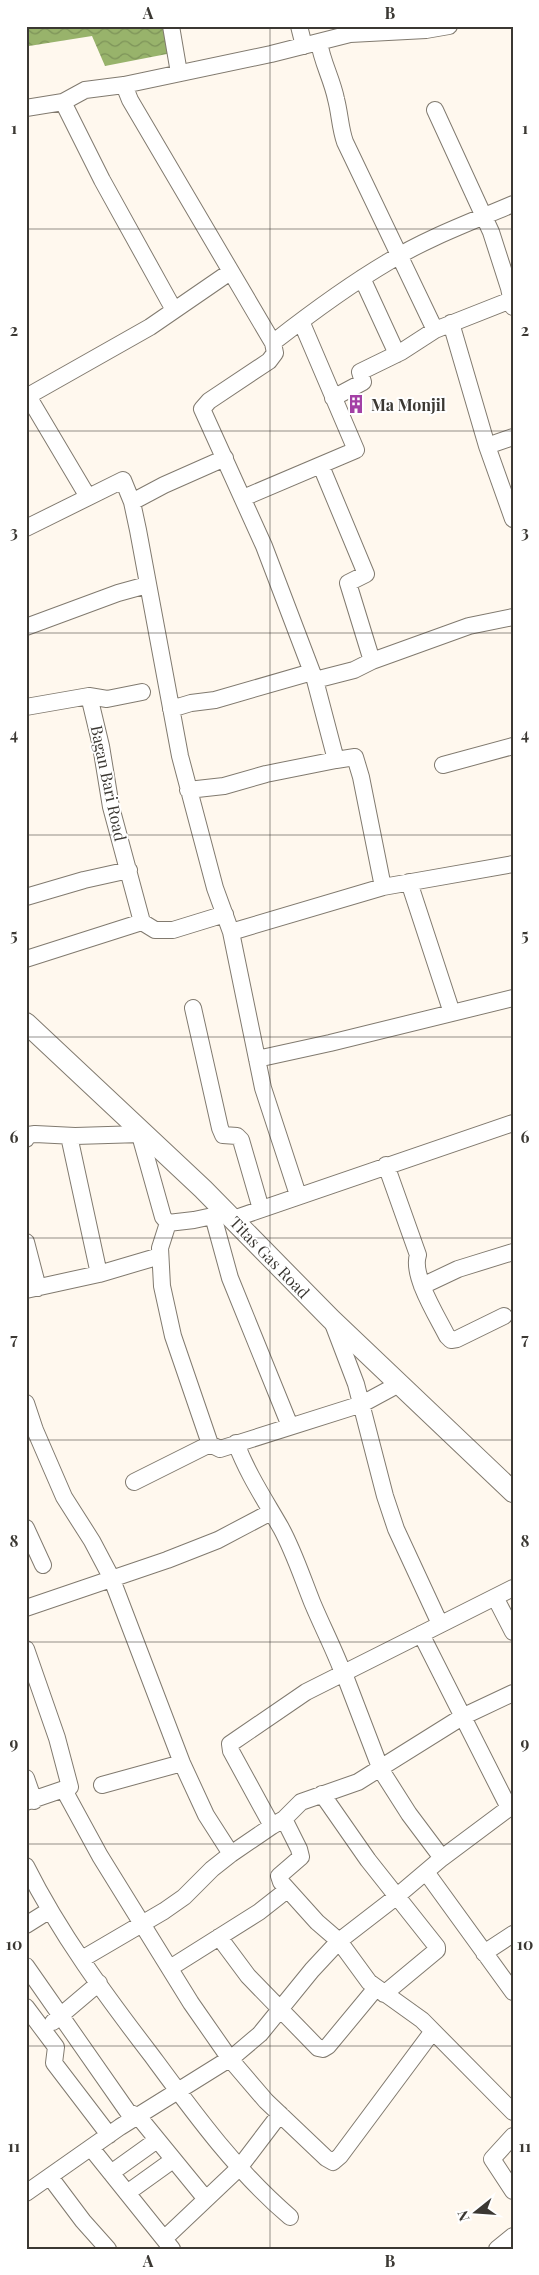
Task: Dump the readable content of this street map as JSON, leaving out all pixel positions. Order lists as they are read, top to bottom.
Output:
{
  "streets": {
    "street": ["Bagan Bari Road", "Titas Gas Road"]
  },
  "places": {
    "building": ["Ma Monjil"]
  },
  "north": "left",
  "grid": {
    "columns": ["A", "B"],
    "rows": [
      "1",
      "2",
      "3",
      "4",
      "5",
      "6",
      "7",
      "8",
      "9",
      "10",
      "11"
    ]
  }
}
